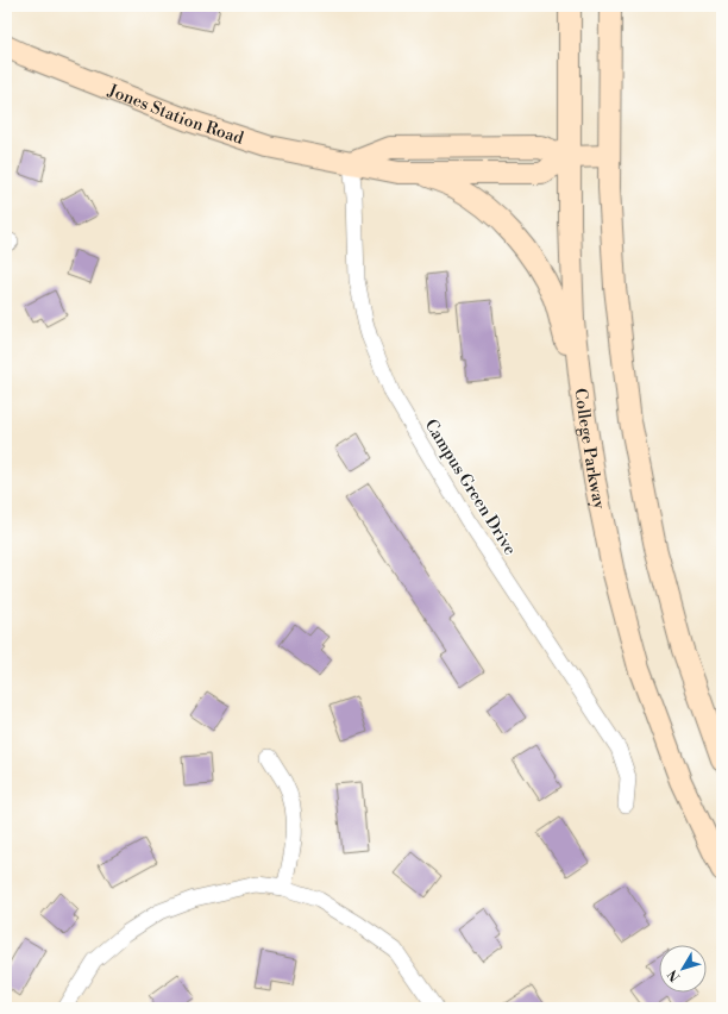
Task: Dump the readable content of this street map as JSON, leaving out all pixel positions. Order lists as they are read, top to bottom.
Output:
{
  "streets": {
    "main road": ["Jones Station Road", "College Parkway"],
    "street": ["Campus Green Drive"]
  },
  "crossings": [
    ["Jones Station Road", "College Parkway"],
    ["Jones Station Road", "Campus Green Drive"]
  ],
  "north": "bottom left"
}
